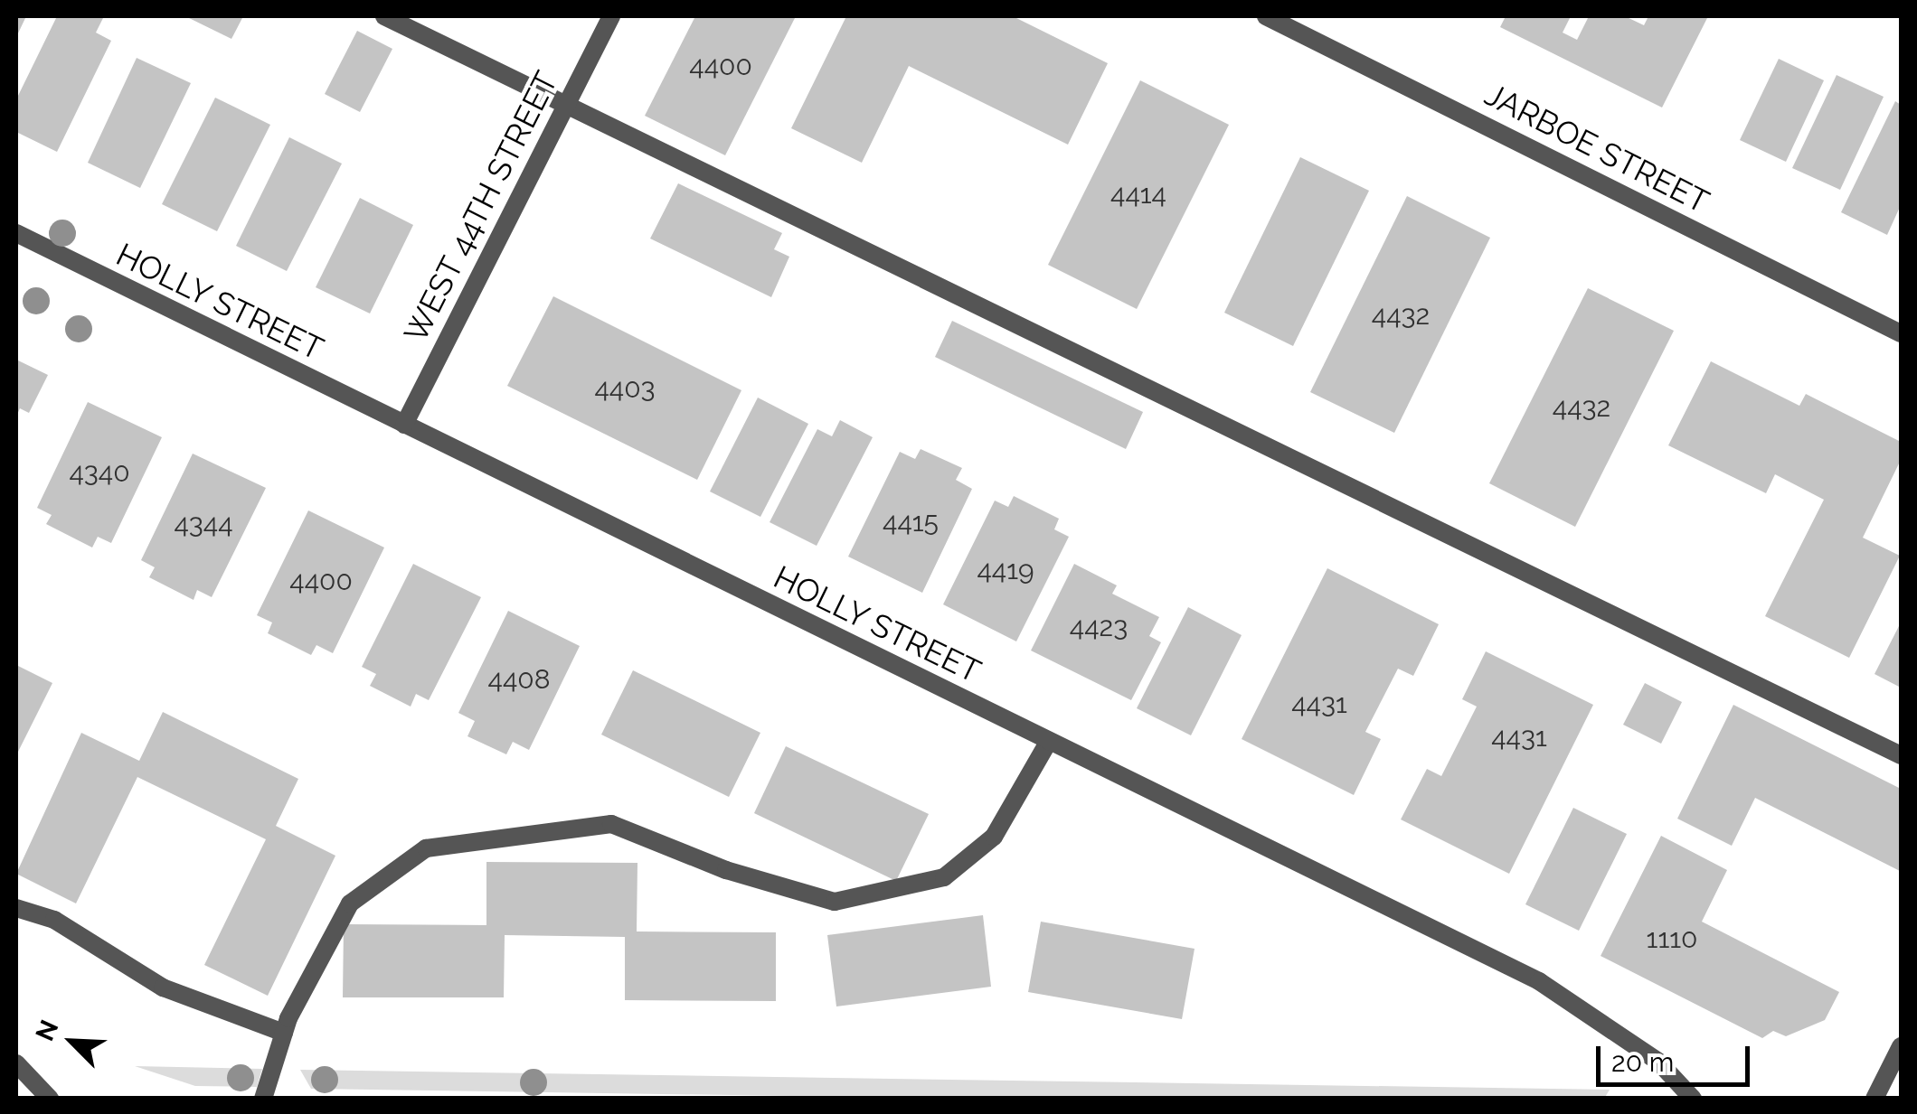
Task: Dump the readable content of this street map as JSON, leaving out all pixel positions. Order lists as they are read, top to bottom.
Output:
{
  "streets": {
    "street": ["JARBOE STREET", "WEST 44TH STREET", "HOLLY STREET"]
  },
  "crossings": [
    ["WEST 44TH STREET", "HOLLY STREET"]
  ],
  "house_numbers": [
    "4400",
    "4414",
    "4432",
    "4403",
    "4432",
    "4340",
    "4415",
    "4344",
    "4419",
    "4400",
    "4423",
    "4408",
    "4431",
    "4431",
    "1110"
  ],
  "scale_bar": "20 m",
  "north": "top left"
}
